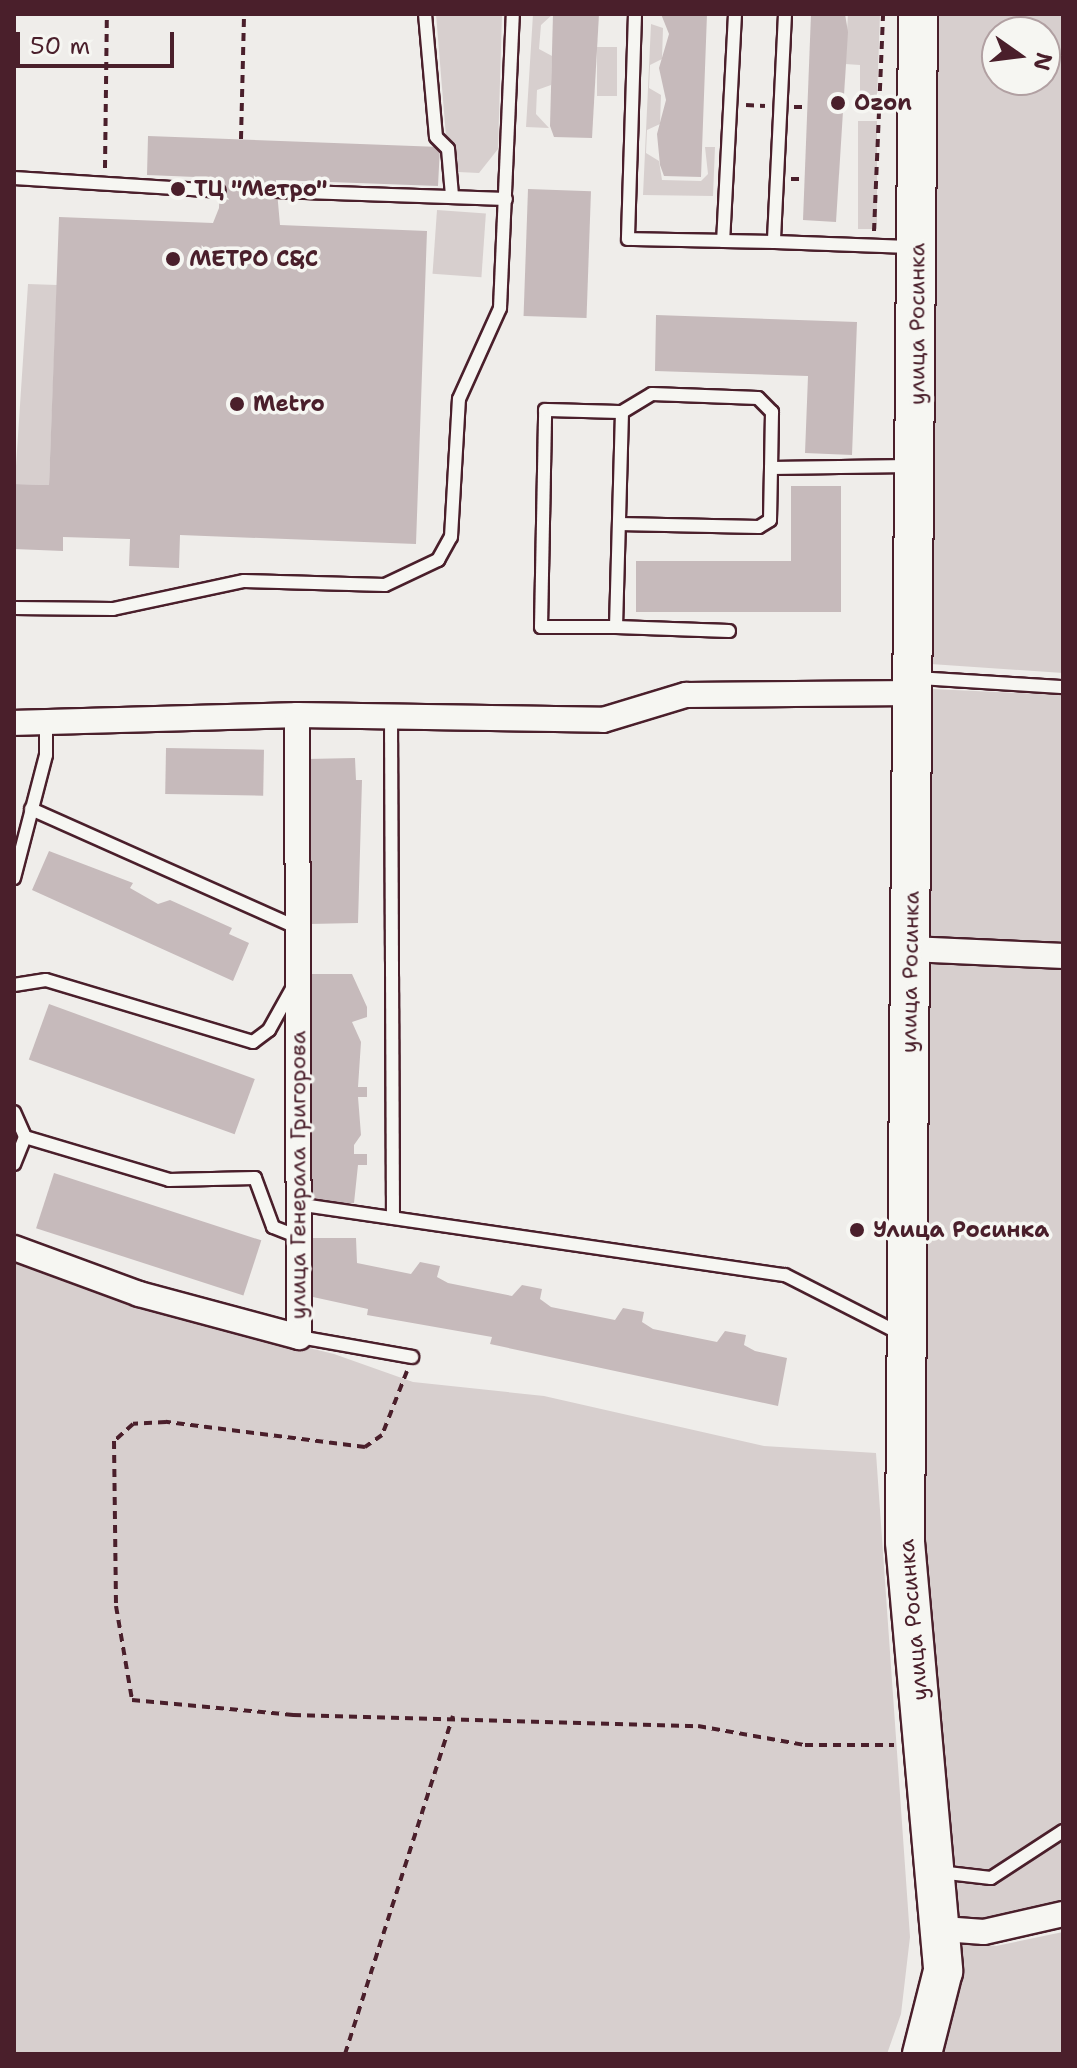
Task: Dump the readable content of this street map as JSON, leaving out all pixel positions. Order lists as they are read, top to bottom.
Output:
{
  "streets": {
    "main road": ["улица Росинка"],
    "street": ["улица Генерала Григорова"]
  },
  "places": [
    "Ozon",
    "ТЦ \"Метро\"",
    "МЕТРО С&С",
    "Metro",
    "Улица Росинка"
  ],
  "scale_bar": "50 m",
  "north": "right"
}
